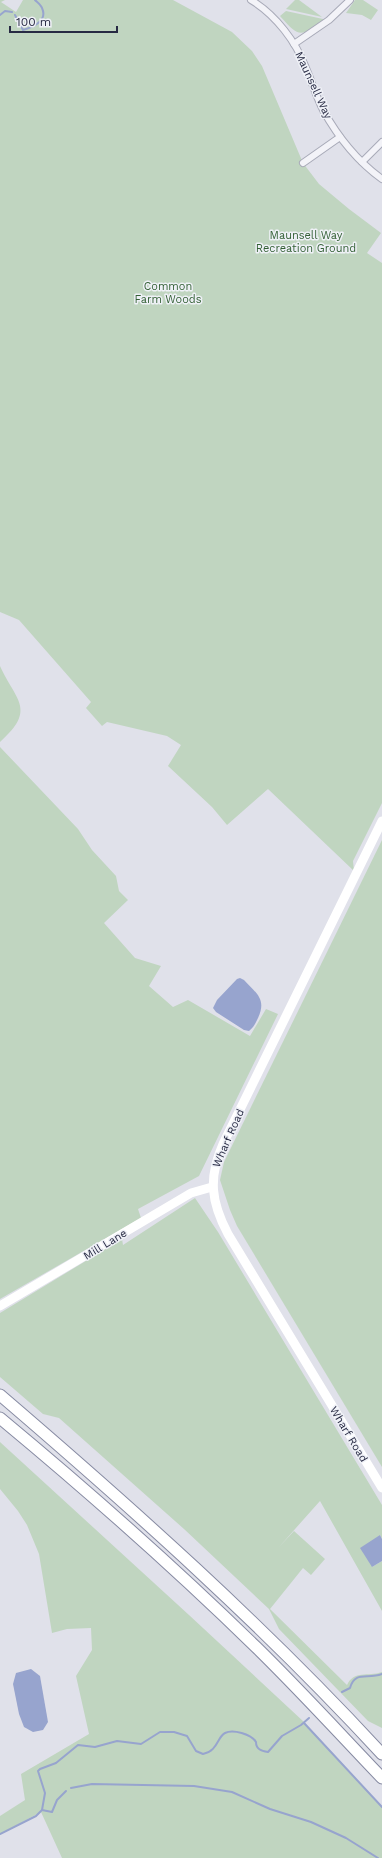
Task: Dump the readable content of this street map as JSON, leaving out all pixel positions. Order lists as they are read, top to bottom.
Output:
{
  "streets": {
    "main road": ["Wharf Road", "Mill Lane"],
    "street": ["Maunsell Way"]
  },
  "crossings": [
    ["Wharf Road", "Mill Lane"]
  ],
  "parks": ["Maunsell Way Recreation Ground", "Common Farm Woods"],
  "scale_bar": "100 m"
}
